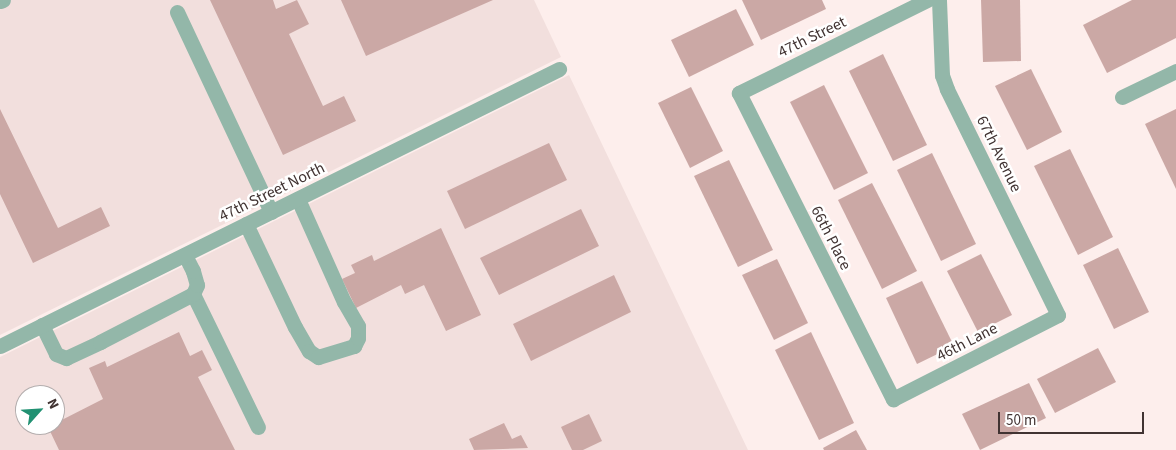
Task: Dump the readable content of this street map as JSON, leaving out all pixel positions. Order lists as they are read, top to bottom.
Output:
{
  "streets": {
    "street": [
      "47th Street",
      "67th Avenue",
      "47th Street North",
      "66th Place",
      "46th Lane"
    ]
  },
  "crossings": [
    ["47th Street", "66th Place"],
    ["67th Avenue", "46th Lane"],
    ["66th Place", "46th Lane"]
  ],
  "scale_bar": "50 m",
  "north": "top right"
}
